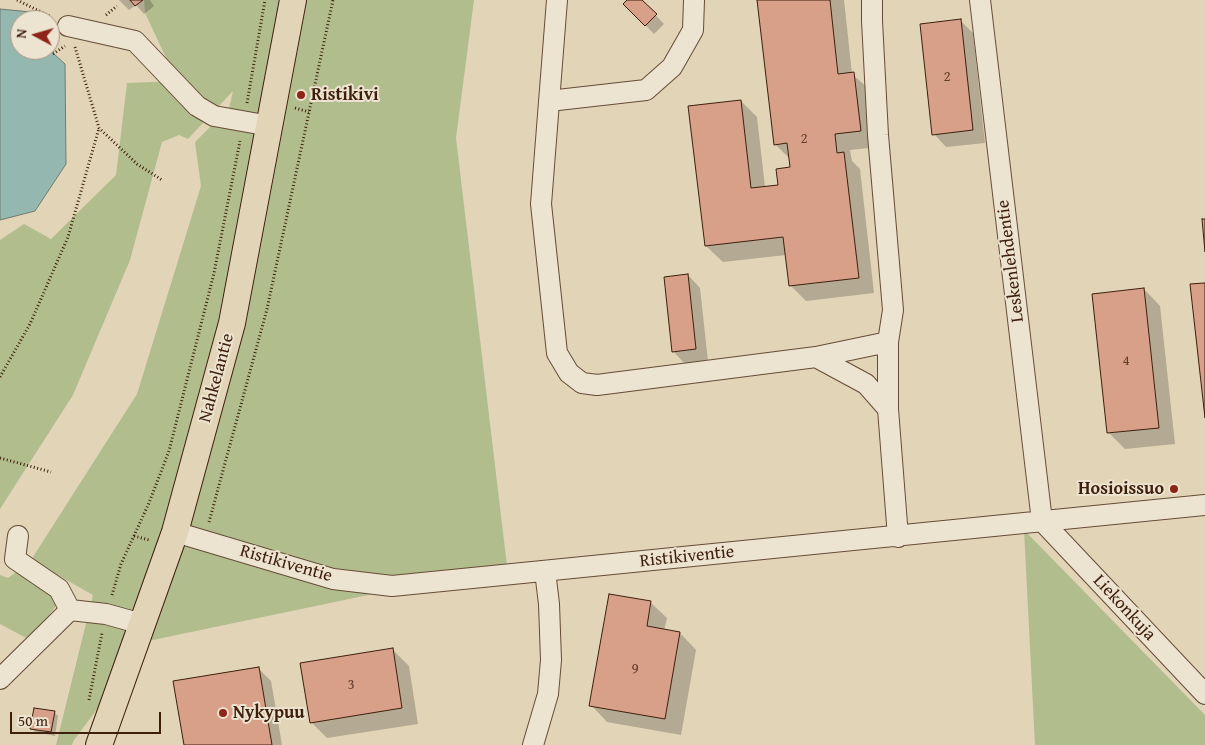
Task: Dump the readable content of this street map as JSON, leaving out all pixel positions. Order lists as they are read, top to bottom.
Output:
{
  "streets": {
    "main road": ["Nahkelantie"],
    "street": ["Leskenlehdentie", "Ristikiventie", "Liekonkuja"]
  },
  "crossings": [
    ["Leskenlehdentie", "Ristikiventie"],
    ["Leskenlehdentie", "Liekonkuja"],
    ["Nahkelantie", "Ristikiventie"],
    ["Ristikiventie", "Liekonkuja"]
  ],
  "places": ["Ristikivi", "Hosioissuo", "Nykypuu"],
  "house_numbers": [
    "2",
    "2",
    "4",
    "9",
    "3"
  ],
  "scale_bar": "50 m",
  "north": "left"
}
